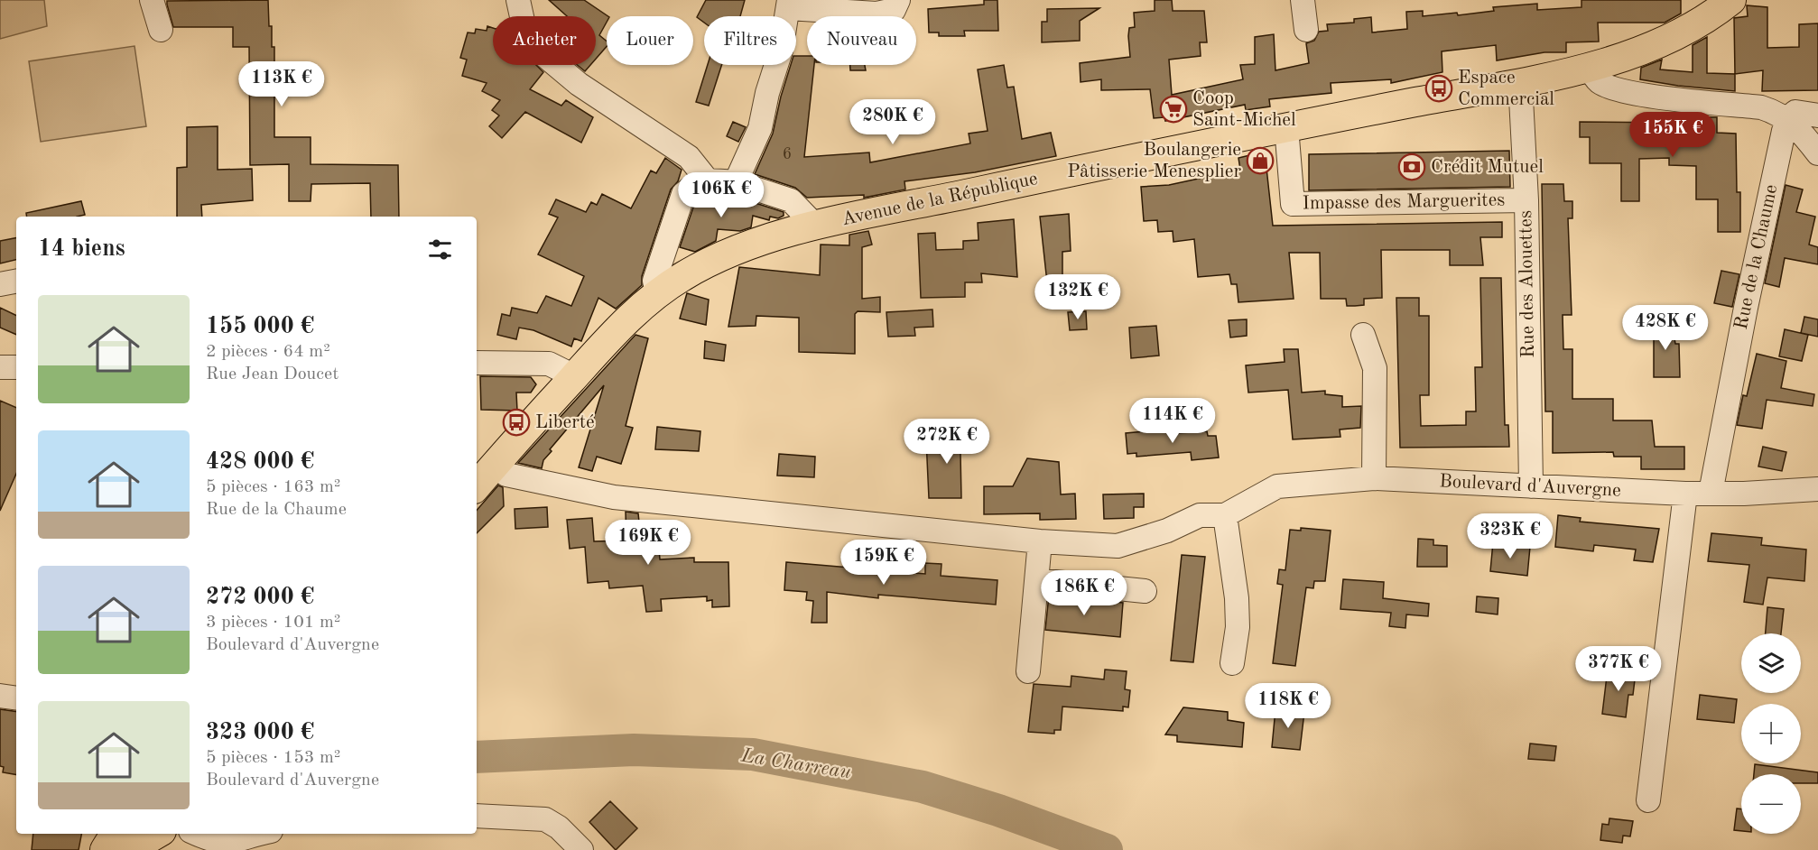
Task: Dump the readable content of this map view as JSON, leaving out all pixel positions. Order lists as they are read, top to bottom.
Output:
{
  "streets": {
    "main road": ["Avenue de la République"],
    "street": [
      "Impasse des Marguerites",
      "Rue de la Chaume",
      "Rue des Alouettes",
      "Boulevard d'Auvergne"
    ]
  },
  "crossings": [
    ["Avenue de la République", "Impasse des Marguerites"],
    ["Avenue de la République", "Rue des Alouettes"],
    ["Avenue de la République", "Boulevard d'Auvergne"],
    ["Impasse des Marguerites", "Rue des Alouettes"],
    ["Rue de la Chaume", "Boulevard d'Auvergne"],
    ["Rue des Alouettes", "Boulevard d'Auvergne"]
  ],
  "water": ["La Charreau"],
  "places": {
    "bus stop": ["Espace Commercial", "Liberté"],
    "supermarket": ["Coop Saint-Michel"],
    "shop": ["Boulangerie Pâtisserie Menesplier"],
    "bank": ["Crédit Mutuel"]
  },
  "house_numbers": ["6"],
  "page": {
    "chip": [
      "Acheter",
      "Louer",
      "Filtres",
      "Nouveau"
    ],
    "price": [
      "113K €",
      "280K €",
      "155K €",
      "106K €",
      "132K €",
      "428K €",
      "114K €",
      "272K €",
      "323K €",
      "169K €",
      "159K €",
      "186K €",
      "377K €",
      "118K €"
    ],
    "heading": "14 biens",
    "list": [
      {
        "name": "155 000 €",
        "note": "2 pièces · 64 m² · Rue Jean Doucet"
      },
      {
        "name": "428 000 €",
        "note": "5 pièces · 163 m² · Rue de la Chaume"
      },
      {
        "name": "272 000 €",
        "note": "3 pièces · 101 m² · Boulevard d'Auvergne"
      },
      {
        "name": "323 000 €",
        "note": "5 pièces · 153 m² · Boulevard d'Auvergne"
      }
    ],
    "map_buttons": ["+", "−"]
  }
}
